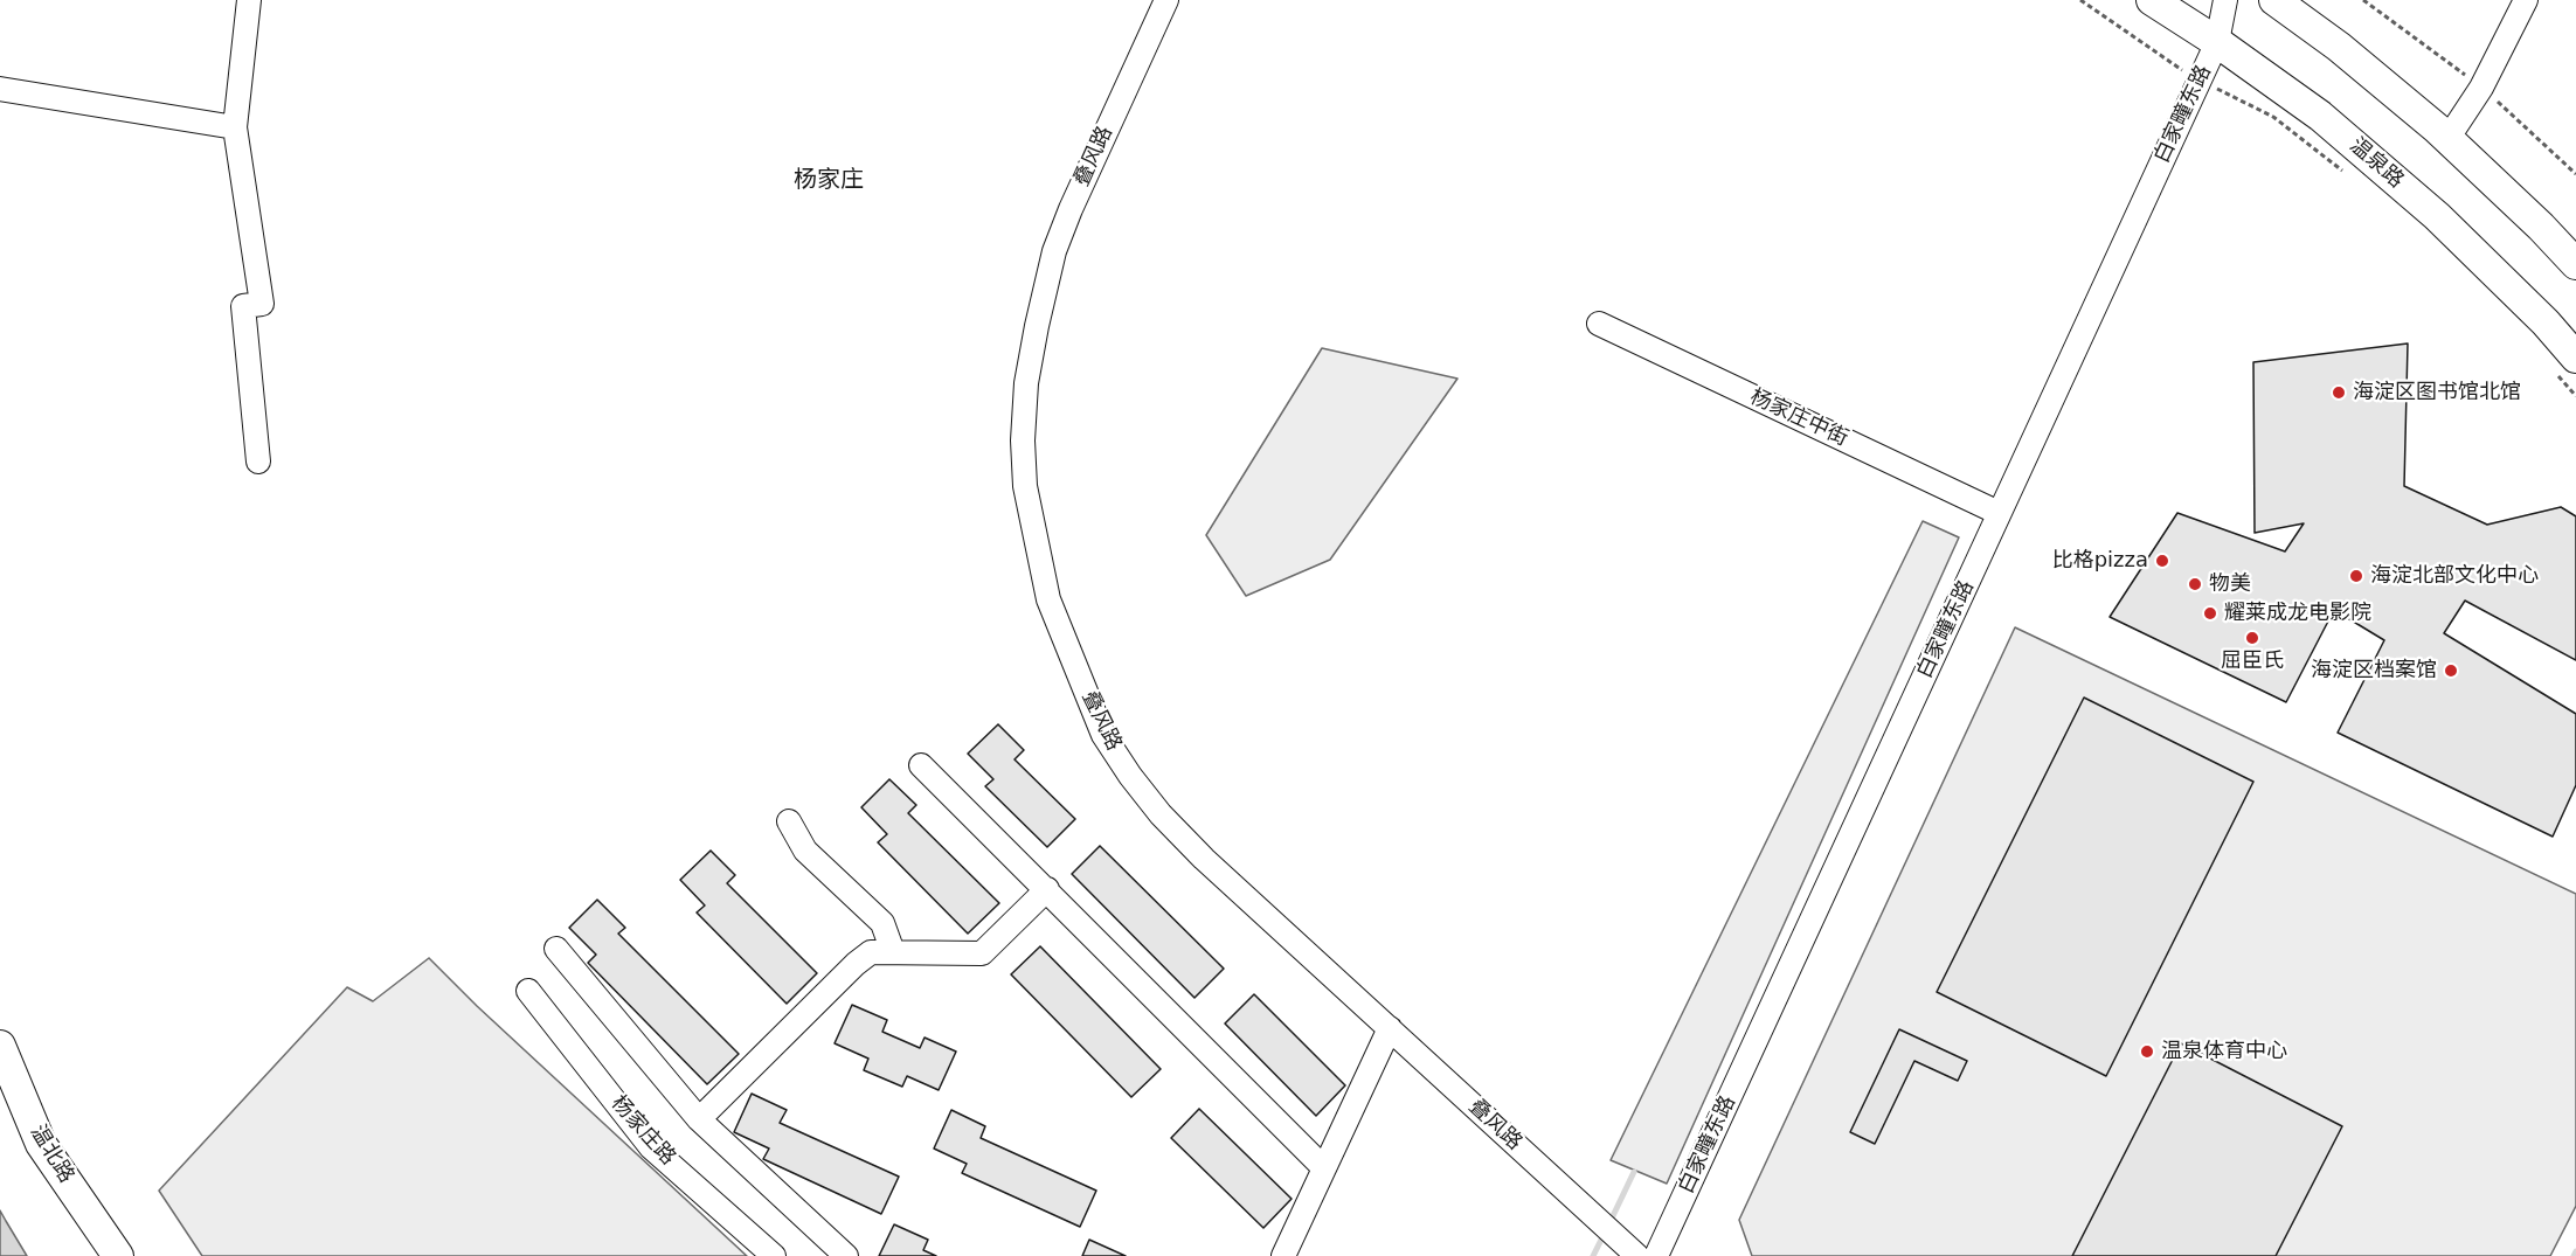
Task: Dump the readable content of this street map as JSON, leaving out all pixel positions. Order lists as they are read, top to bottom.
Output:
{
  "streets": {
    "main road": ["温泉路", "温北路"],
    "street": [
      "白家疃东路",
      "叠风路",
      "杨家庄中街",
      "杨家庄路"
    ]
  },
  "crossings": [
    ["白家疃东路", "温泉路"],
    ["白家疃东路", "杨家庄中街"]
  ],
  "districts": ["杨家庄"],
  "places": [
    "海淀区图书馆北馆",
    "比格pizza",
    "海淀北部文化中心",
    "物美",
    "耀莱成龙电影院",
    "屈臣氏",
    "海淀区档案馆",
    "温泉体育中心"
  ]
}
